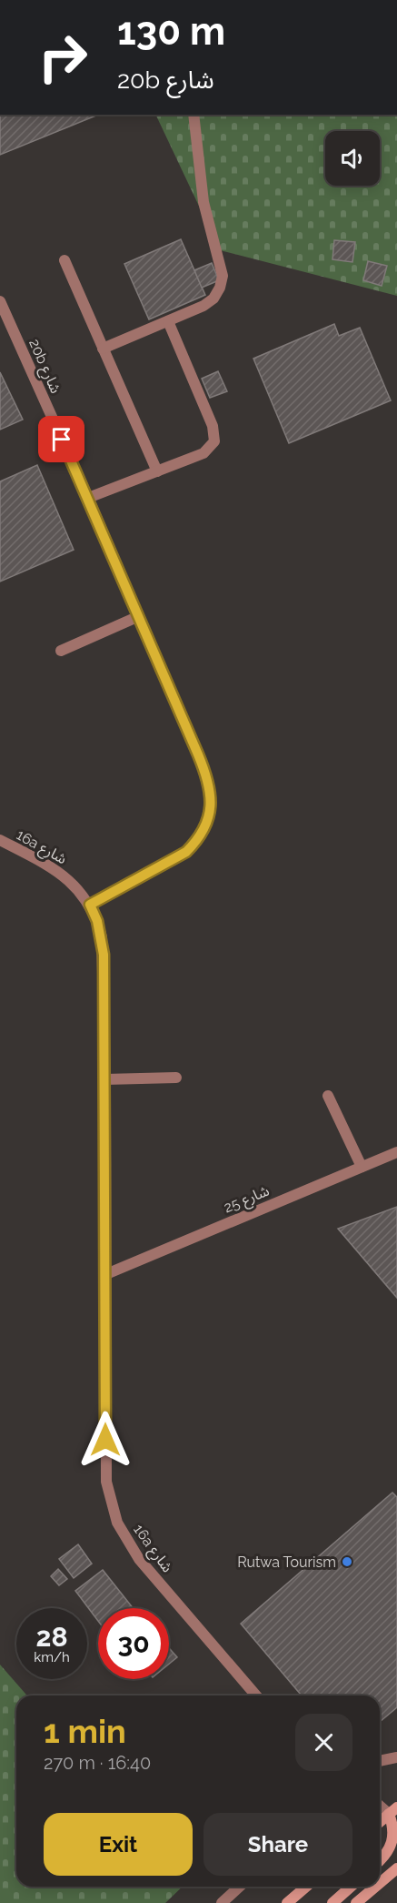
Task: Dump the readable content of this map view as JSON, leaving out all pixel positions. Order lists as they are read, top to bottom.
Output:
{
  "streets": {
    "street": ["20b شارع", "16a شارع", "شارع 25"]
  },
  "crossings": [
    ["20b شارع", "16a شارع"],
    ["16a شارع", "شارع 25"]
  ],
  "places": ["Rutwa Tourism"],
  "page": {
    "turn": ["130 m", "20b شارع"],
    "speed": "28 km/h",
    "limit": "30",
    "heading": ["1 min", "270 m · 16:40"],
    "buttons": ["Exit", "Share"]
  }
}
